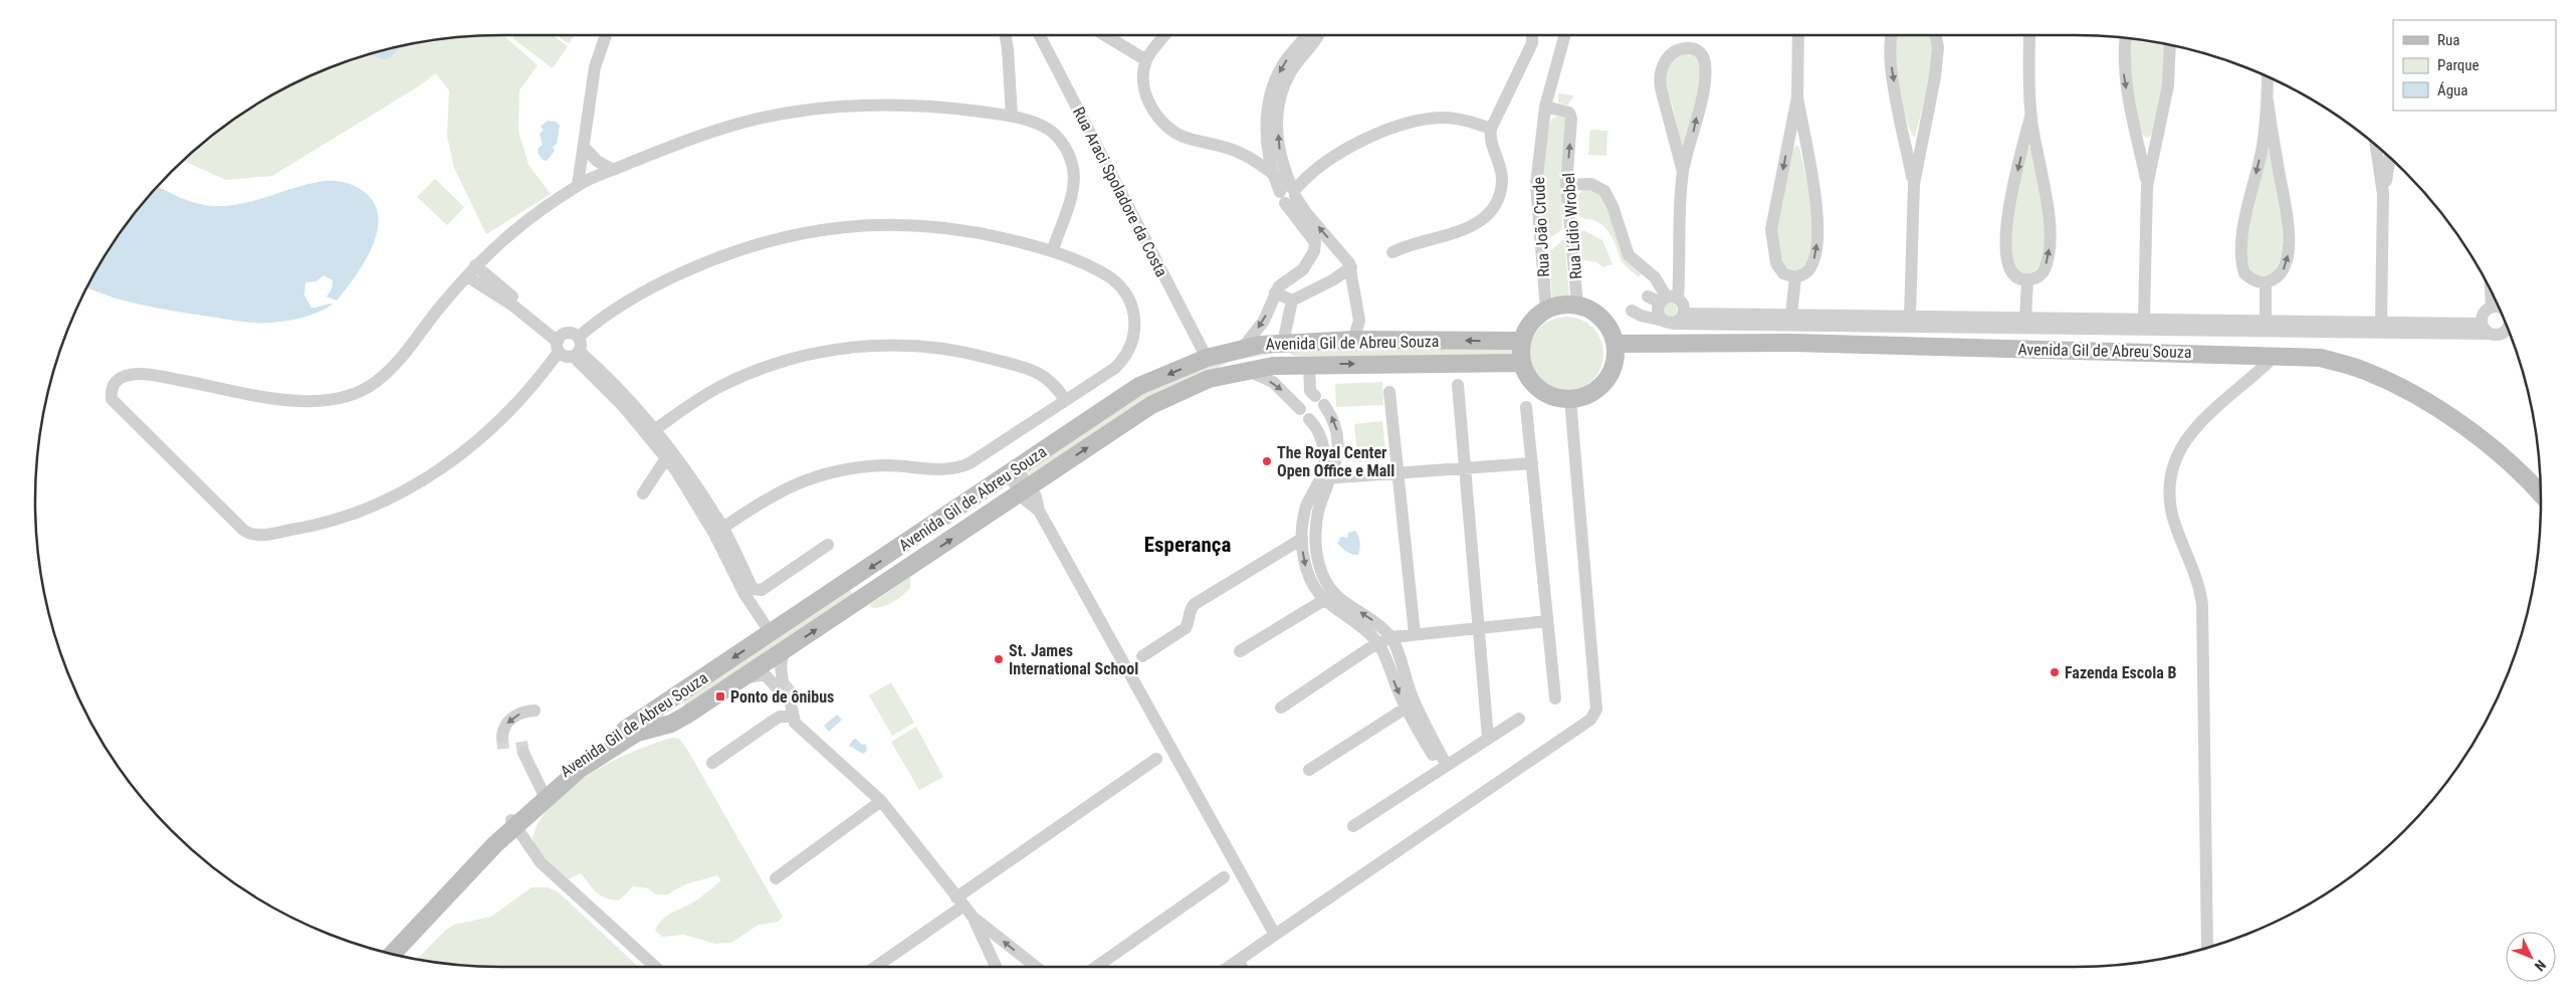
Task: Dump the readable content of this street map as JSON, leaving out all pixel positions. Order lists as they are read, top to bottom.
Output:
{
  "streets": {
    "street": [
      "Rua Araci Spoladore da Costa",
      "Rua Lídio Wrobel",
      "Rua João Crude",
      "Avenida Gil de Abreu Souza"
    ]
  },
  "crossings": [
    ["Rua Araci Spoladore da Costa", "Avenida Gil de Abreu Souza"],
    ["Rua Lídio Wrobel", "Rua João Crude"],
    ["Rua Lídio Wrobel", "Avenida Gil de Abreu Souza"],
    ["Rua João Crude", "Avenida Gil de Abreu Souza"]
  ],
  "one_way": ["Rua Lídio Wrobel"],
  "districts": ["Esperança"],
  "places": {
    "other": ["The Royal Center Open Office e Mall", "St. James International School", "Fazenda Escola B"],
    "transit": ["Ponto de ônibus"]
  },
  "legend": ["Rua", "Parque", "Água"],
  "north": "bottom right"
}
